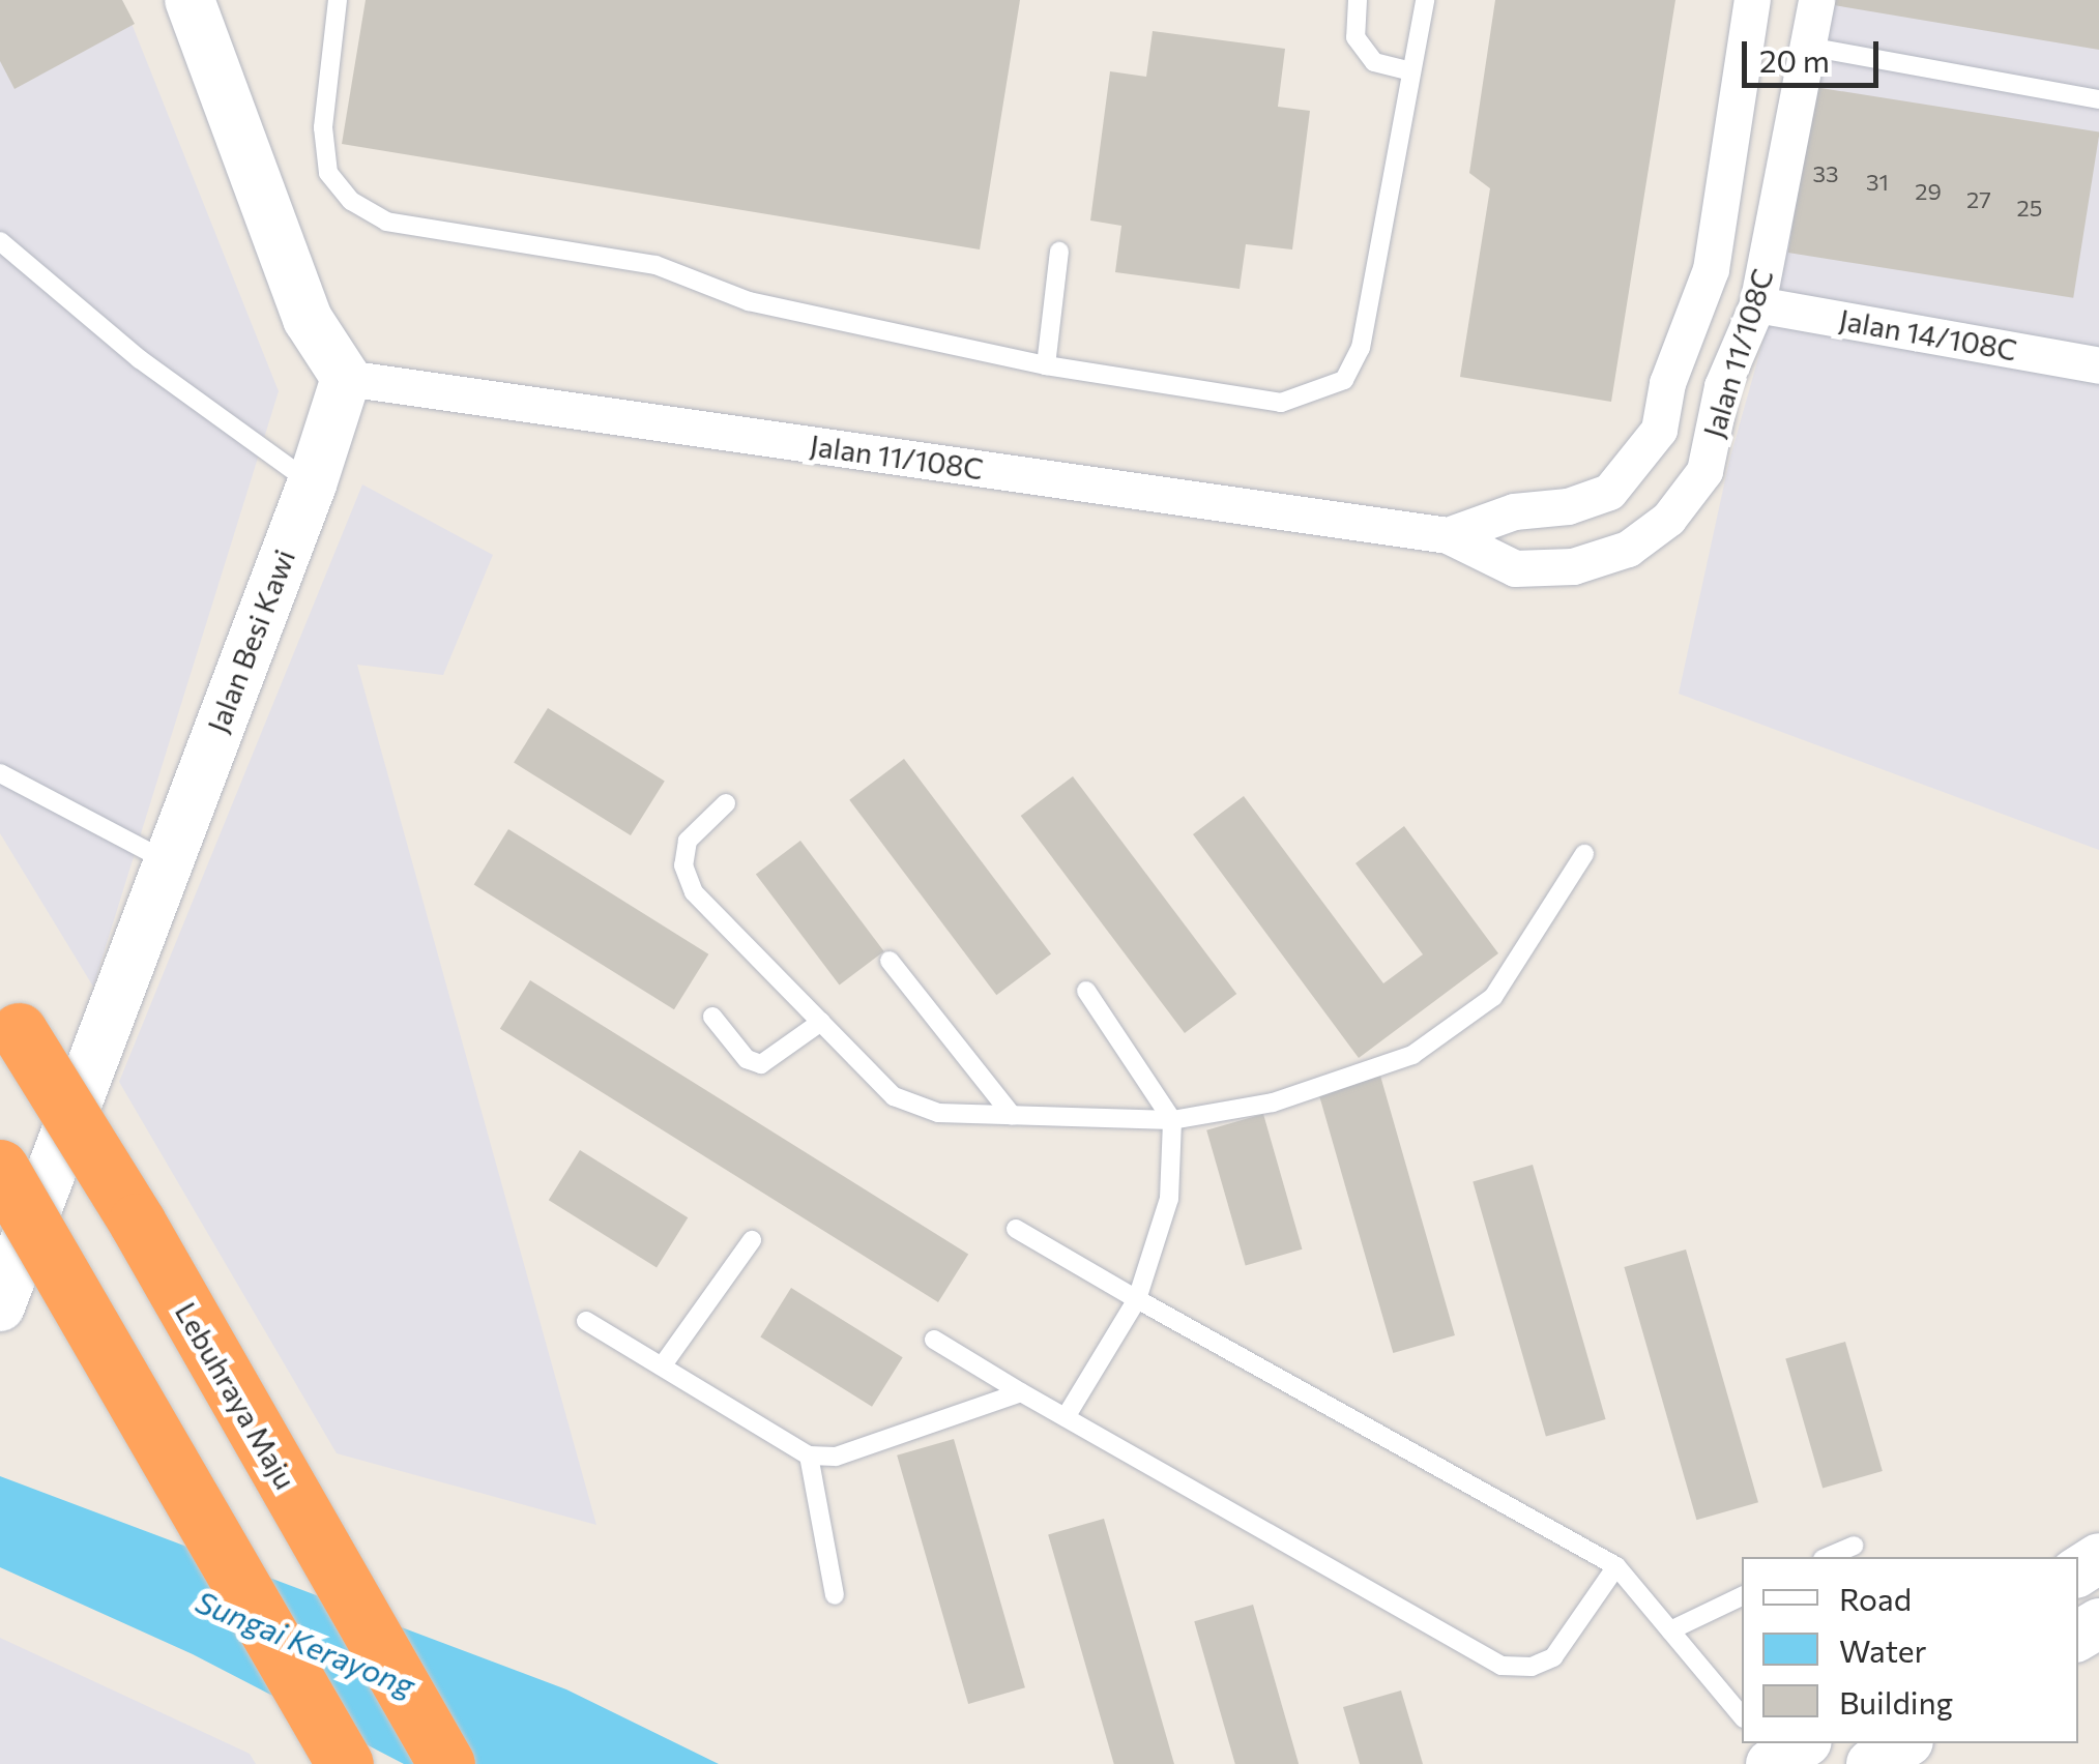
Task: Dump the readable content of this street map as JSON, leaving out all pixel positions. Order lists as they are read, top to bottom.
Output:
{
  "streets": {
    "highway": ["Lebuhraya Maju"],
    "street": ["Jalan 14/108C", "Jalan 11/108C", "Jalan Besi Kawi"]
  },
  "crossings": [
    ["Jalan 14/108C", "Jalan 11/108C"],
    ["Jalan 11/108C", "Jalan Besi Kawi"]
  ],
  "water": ["Sungai Kerayong"],
  "house_numbers": [
    "33",
    "31",
    "29",
    "27",
    "25"
  ],
  "legend": ["Road", "Water", "Building"],
  "scale_bar": "20 m"
}
